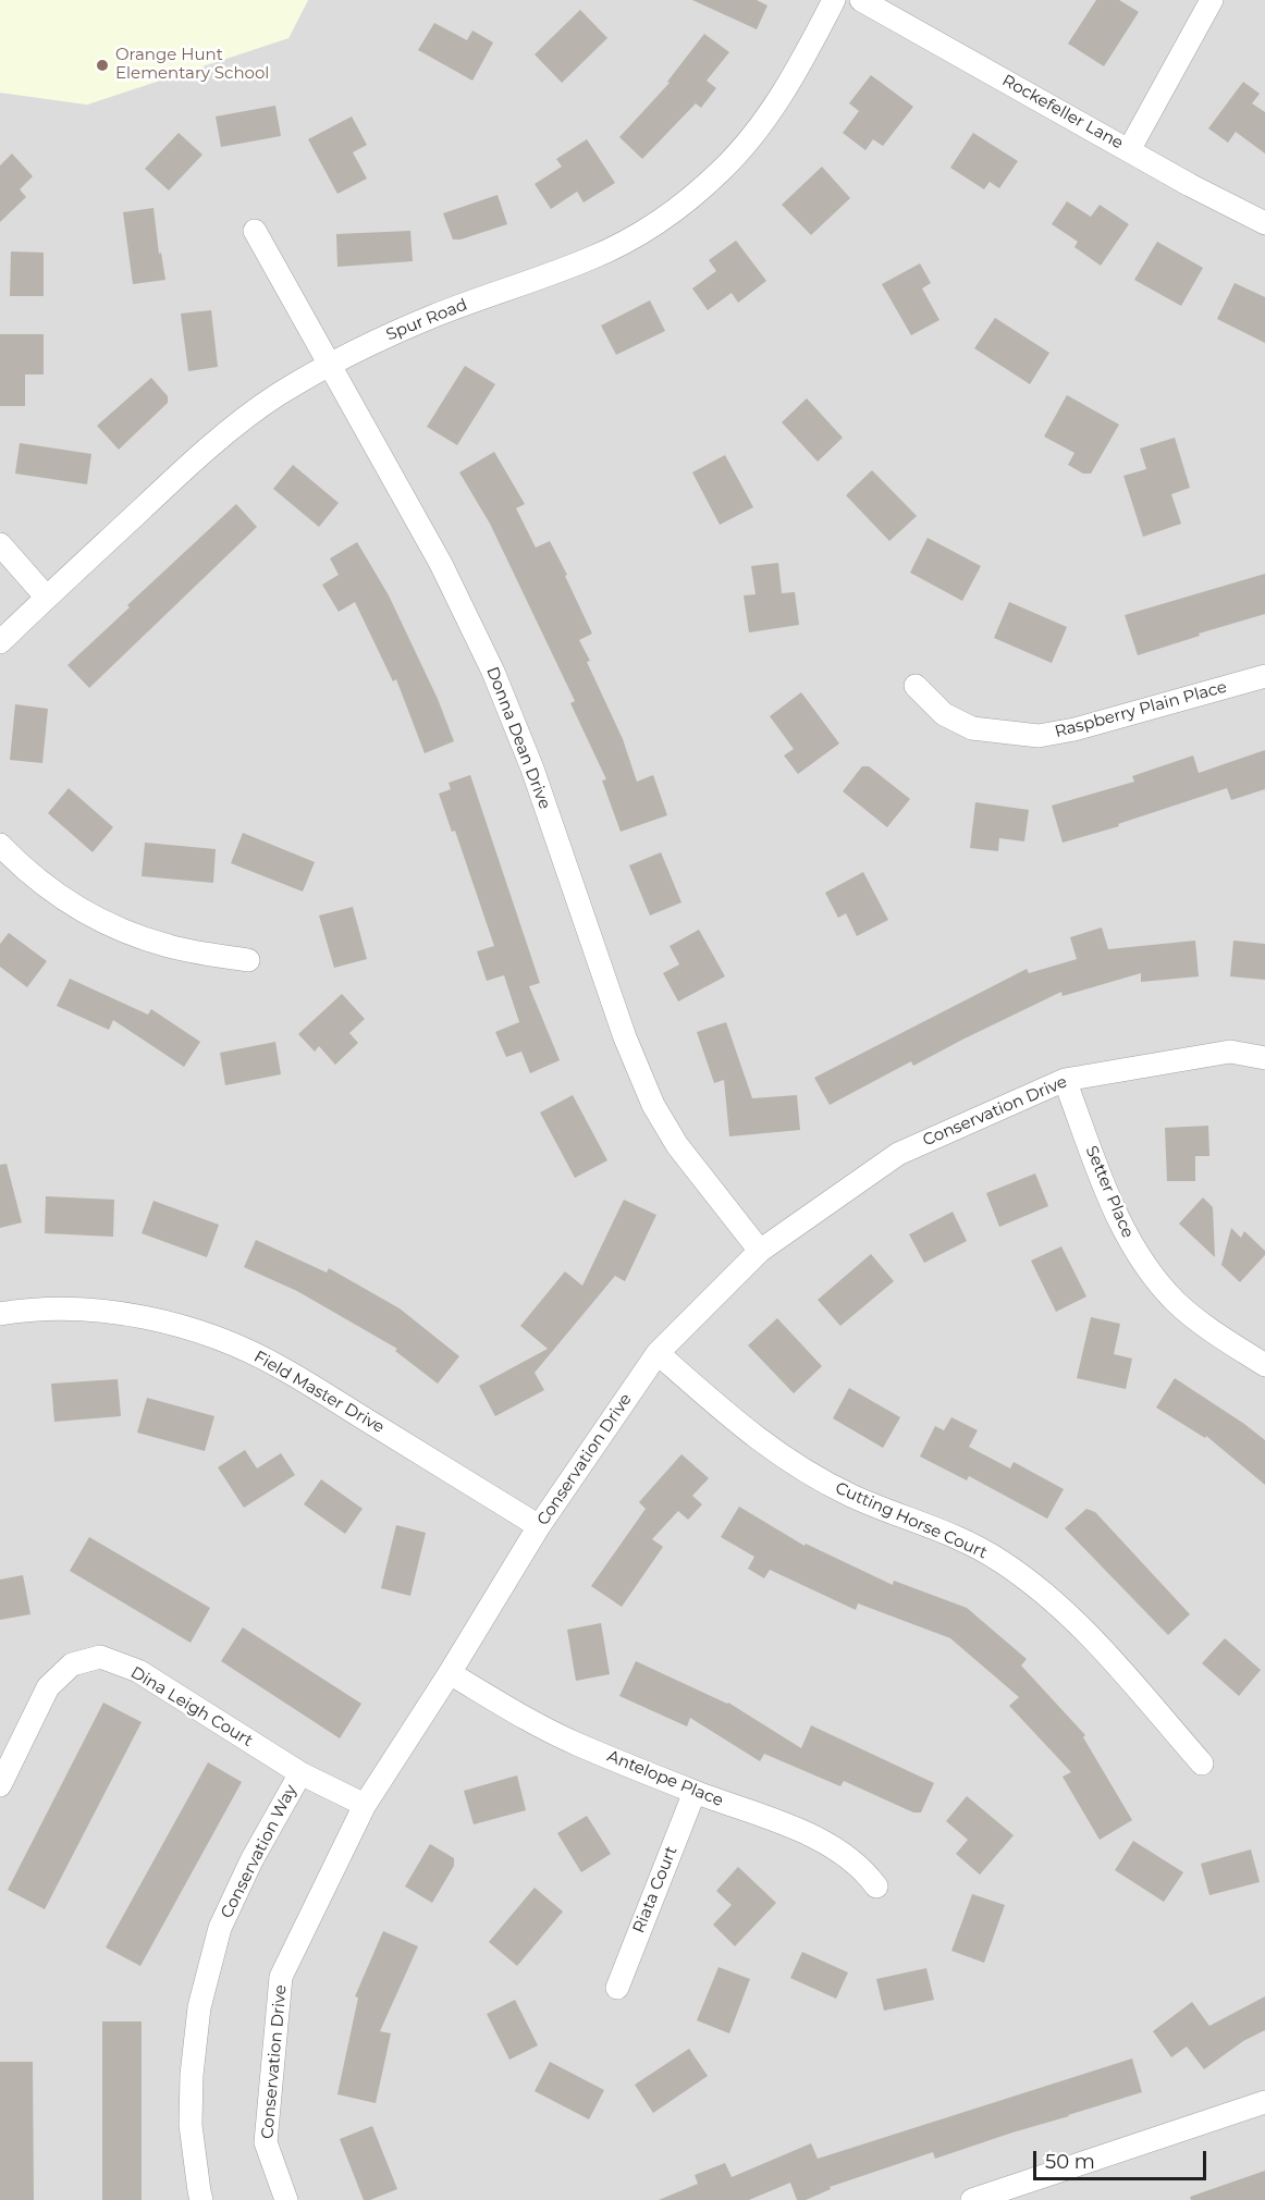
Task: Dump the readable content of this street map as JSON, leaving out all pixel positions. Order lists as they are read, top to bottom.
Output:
{
  "streets": {
    "street": [
      "Rockefeller Lane",
      "Spur Road",
      "Raspberry Plain Place",
      "Donna Dean Drive",
      "Conservation Drive",
      "Setter Place",
      "Field Master Drive",
      "Cutting Horse Court",
      "Dina Leigh Court",
      "Antelope Place",
      "Conservation Way",
      "Riata Court"
    ]
  },
  "crossings": [
    ["Spur Road", "Donna Dean Drive"],
    ["Donna Dean Drive", "Conservation Drive"],
    ["Conservation Drive", "Setter Place"],
    ["Conservation Drive", "Field Master Drive"],
    ["Conservation Drive", "Cutting Horse Court"],
    ["Conservation Drive", "Dina Leigh Court"],
    ["Conservation Drive", "Antelope Place"],
    ["Dina Leigh Court", "Conservation Way"],
    ["Antelope Place", "Riata Court"]
  ],
  "places": ["Orange Hunt Elementary School"],
  "scale_bar": "50 m"
}
